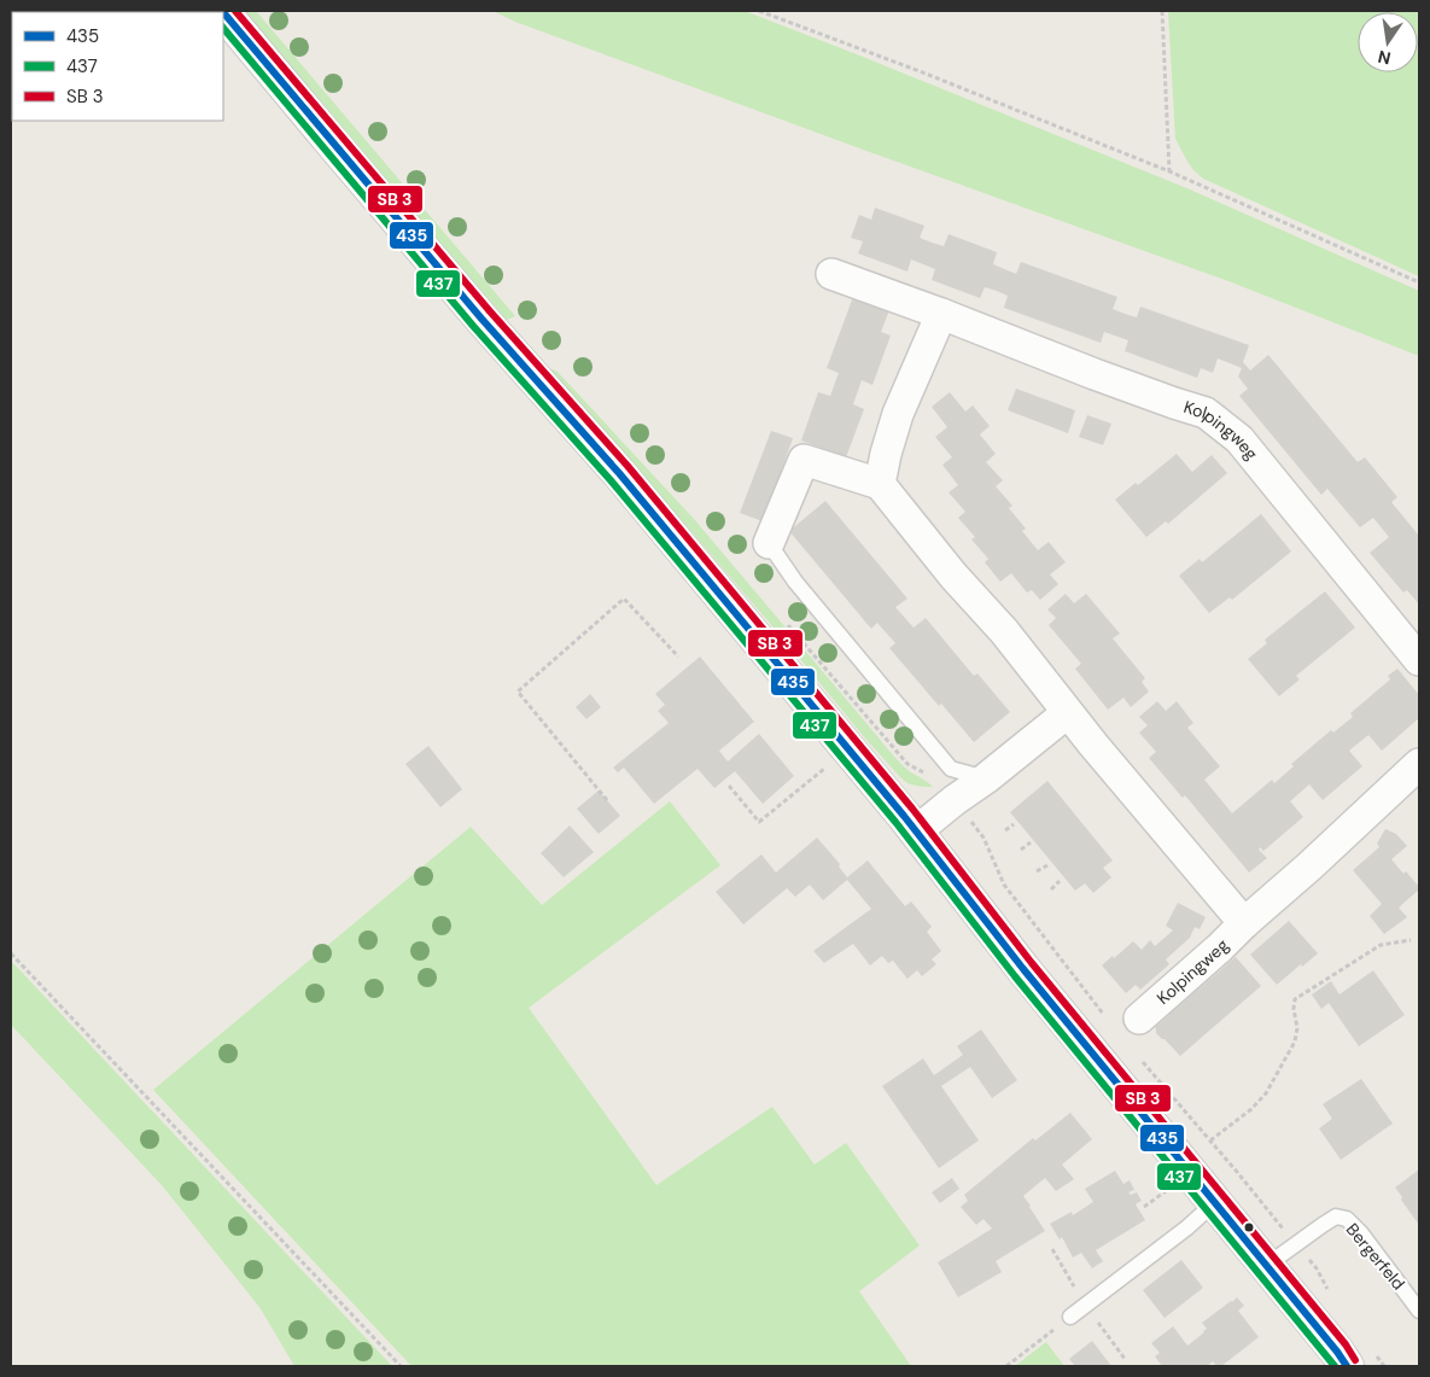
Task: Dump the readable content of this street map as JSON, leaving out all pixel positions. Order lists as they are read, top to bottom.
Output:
{
  "streets": {
    "street": ["Kolpingweg"],
    "lane": ["Bergerfeld"]
  },
  "lines": ["transit line 435", "transit line 437"],
  "legend": ["435", "437", "SB 3"],
  "north": "bottom"
}
